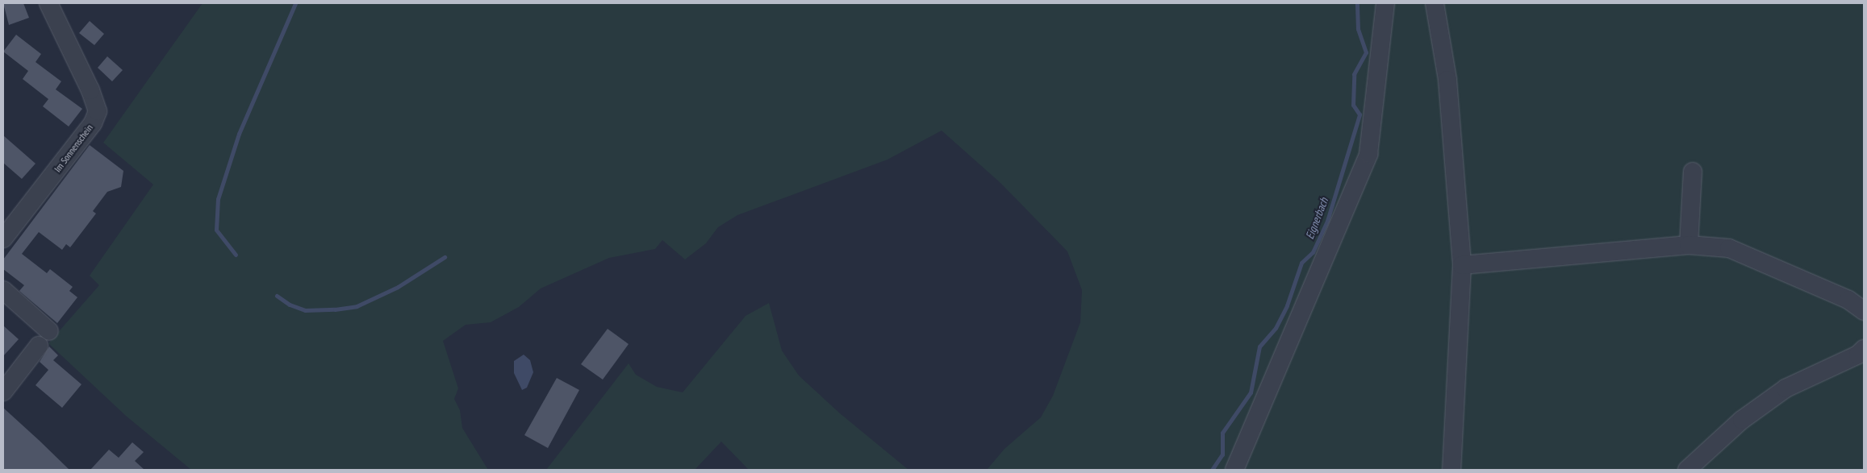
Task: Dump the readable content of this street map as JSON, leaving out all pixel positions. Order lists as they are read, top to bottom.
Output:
{
  "streets": {
    "street": ["Im Sonnenschein"]
  },
  "water": ["Eignerbach"]
}
